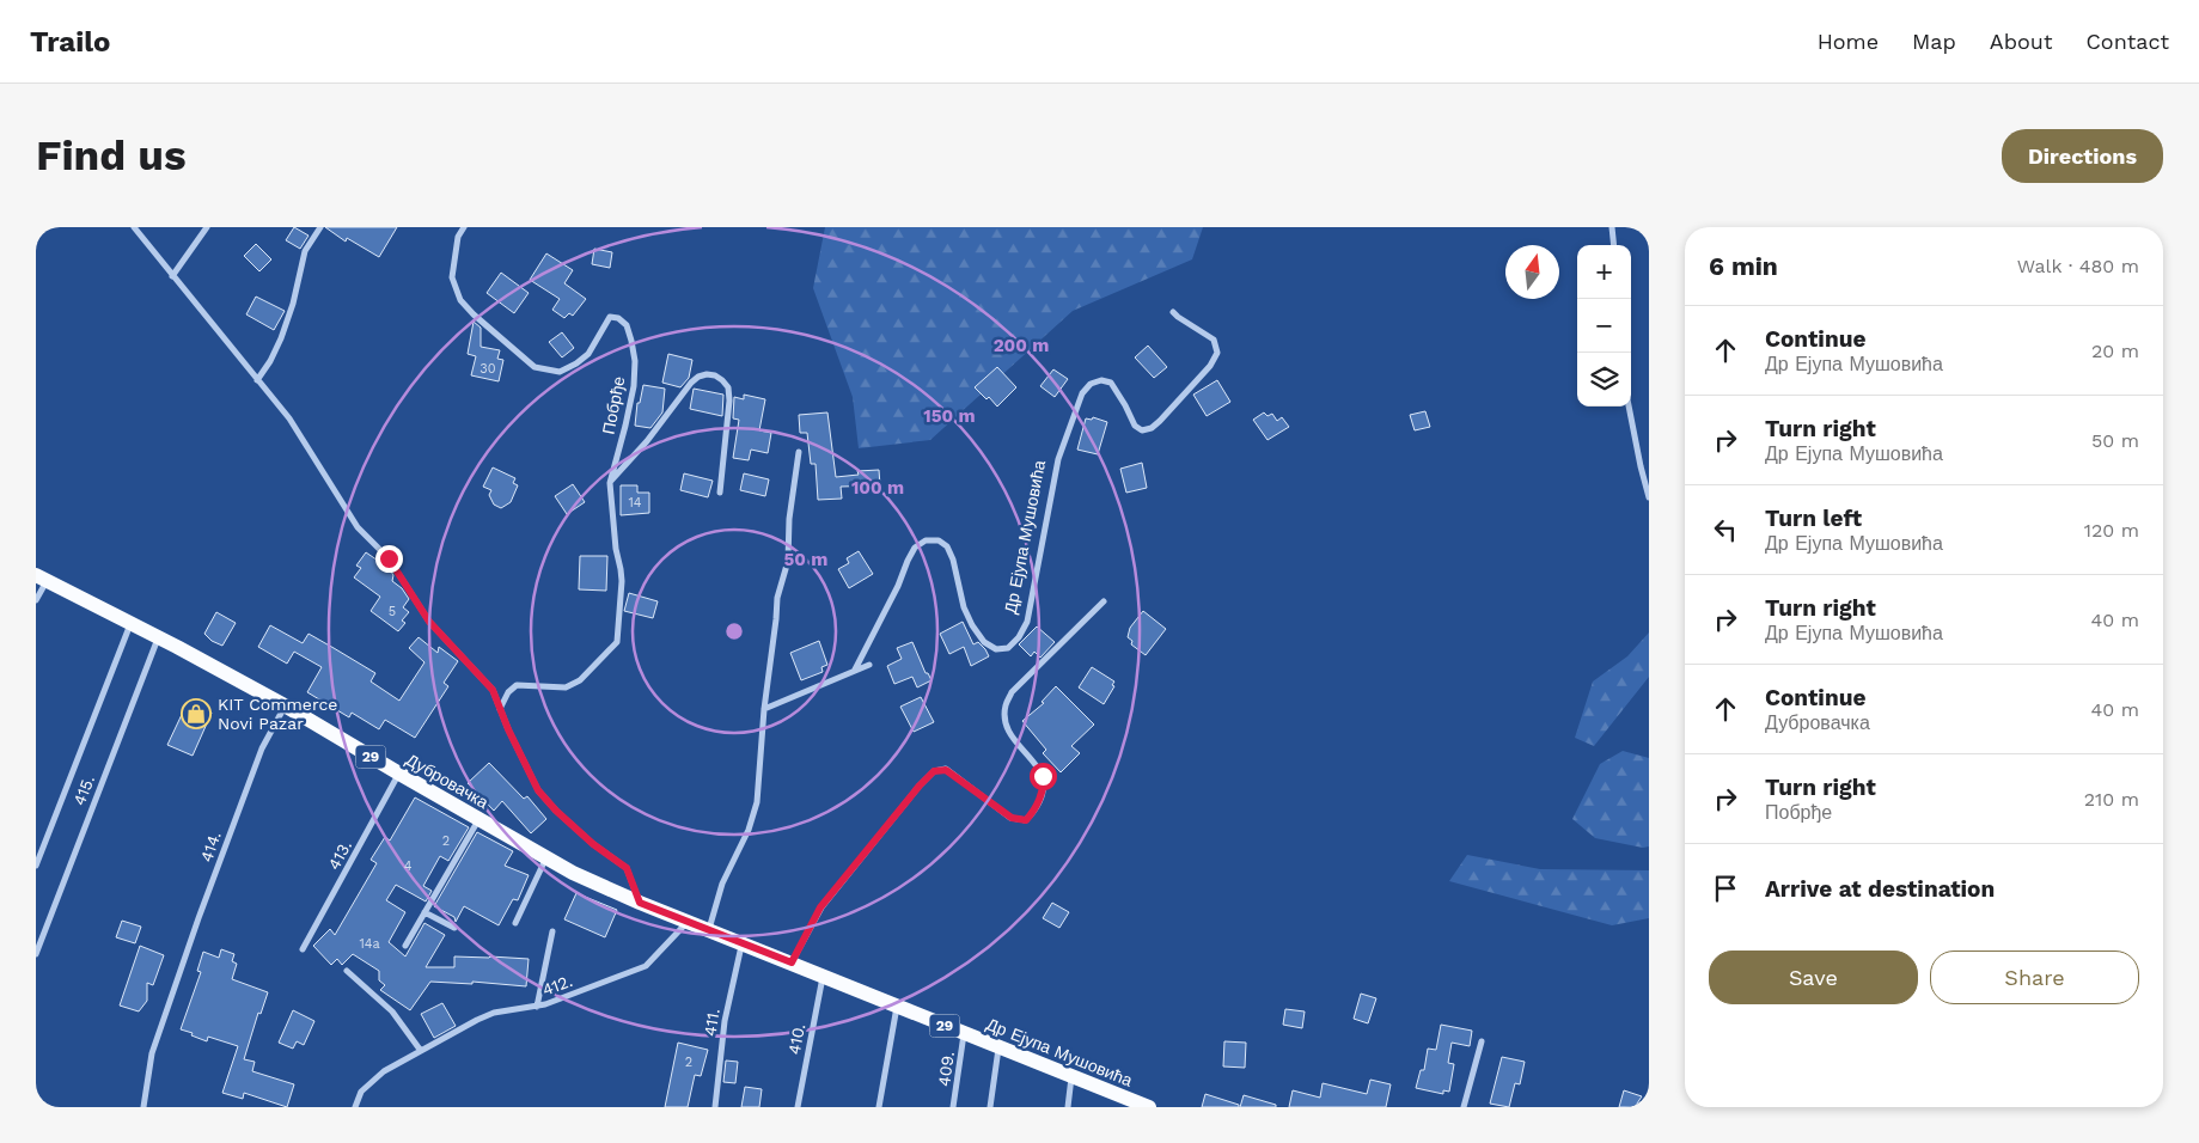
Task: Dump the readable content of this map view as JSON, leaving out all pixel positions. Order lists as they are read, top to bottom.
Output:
{
  "streets": {
    "main road": ["Др Ејупа Мушовића", "29", "Дубровачка"],
    "street": [
      "Побрђе",
      "415.",
      "414.",
      "413.",
      "412.",
      "411.",
      "410.",
      "409."
    ]
  },
  "crossings": [
    ["Др Ејупа Мушовића", "Дубровачка"],
    ["Др Ејупа Мушовића", "411."],
    ["Др Ејупа Мушовића", "410."],
    ["Др Ејупа Мушовића", "409."],
    ["Дубровачка", "415."],
    ["Дубровачка", "414."],
    ["Дубровачка", "413."],
    ["Дубровачка", "412."]
  ],
  "places": {
    "shop": ["KIT Commerce Novi Pazar"]
  },
  "house_numbers": [
    "30",
    "14",
    "5",
    "2",
    "4",
    "14a",
    "2"
  ],
  "north": "top",
  "page": {
    "header": "Trailo",
    "nav": [
      "Home",
      "Map",
      "About",
      "Contact"
    ],
    "buttons": [
      "Directions",
      ["Save", "Share"]
    ],
    "title": "Find us",
    "heading": ["6 min", "Walk · 480 m"],
    "map_buttons": ["+", "−"],
    "list": [
      ["Continue", "Др Ејупа Мушовића", "20 m"],
      ["Turn right", "Др Ејупа Мушовића", "50 m"],
      ["Turn left", "Др Ејупа Мушовића", "120 m"],
      ["Turn right", "Др Ејупа Мушовића", "40 m"],
      ["Continue", "Дубровачка", "40 m"],
      ["Turn right", "Побрђе", "210 m"],
      "Arrive at destination"
    ]
  },
  "rings": [
    "200 m",
    "150 m",
    "100 m",
    "50 m"
  ]
}
